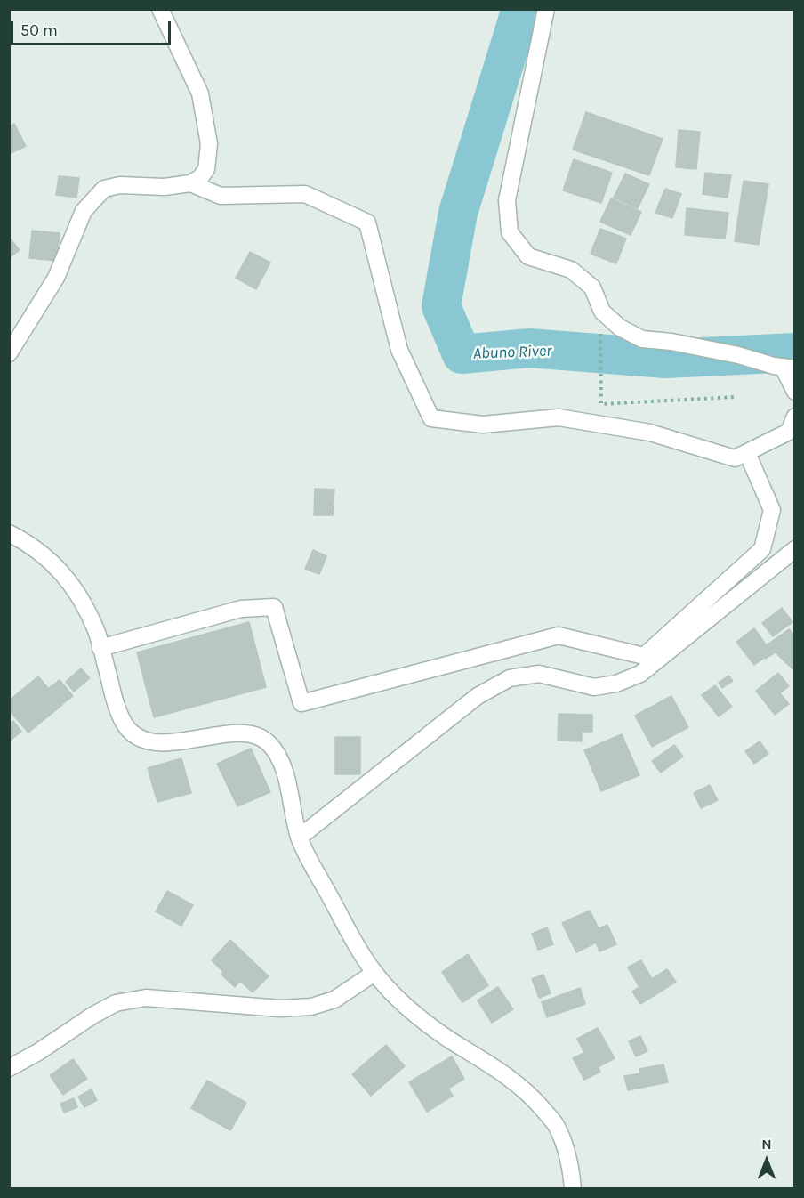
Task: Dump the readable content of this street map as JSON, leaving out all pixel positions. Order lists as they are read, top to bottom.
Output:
{
  "water": ["Abuno River"],
  "scale_bar": "50 m",
  "north": "top"
}
